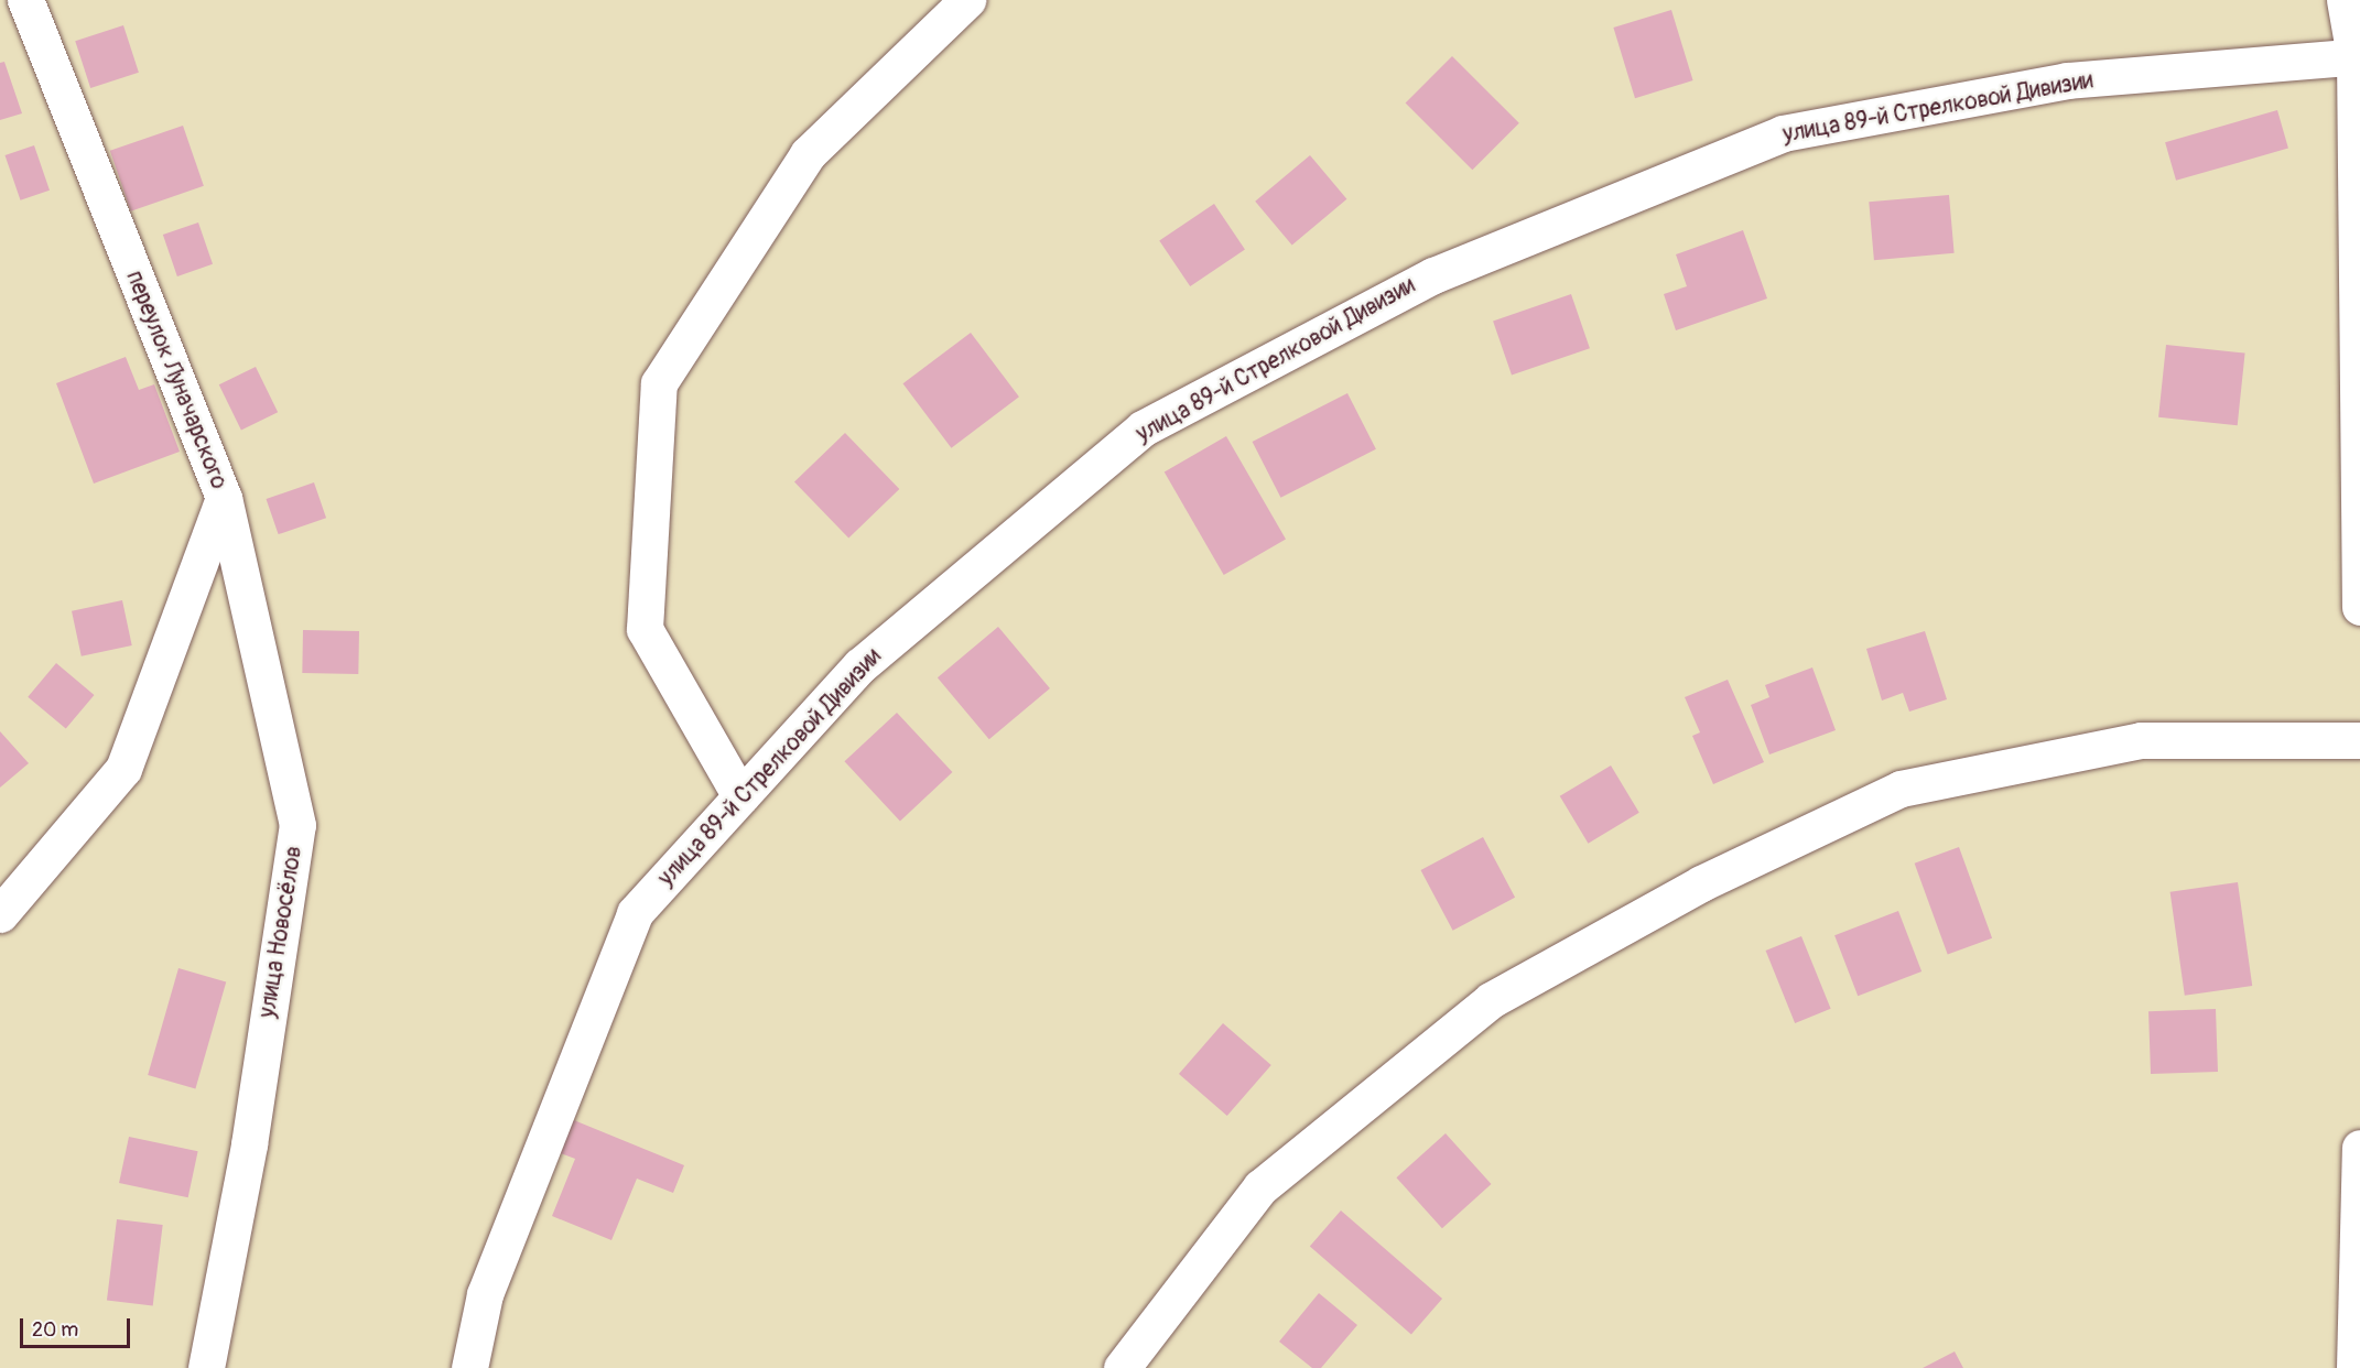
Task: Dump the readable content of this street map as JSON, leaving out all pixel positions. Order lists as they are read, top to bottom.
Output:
{
  "streets": {
    "street": ["улица 89-й Стрелковой Дивизии", "переулок Луначарского", "улица Новосёлов"]
  },
  "crossings": [
    ["переулок Луначарского", "улица Новосёлов"]
  ],
  "scale_bar": "20 m"
}
